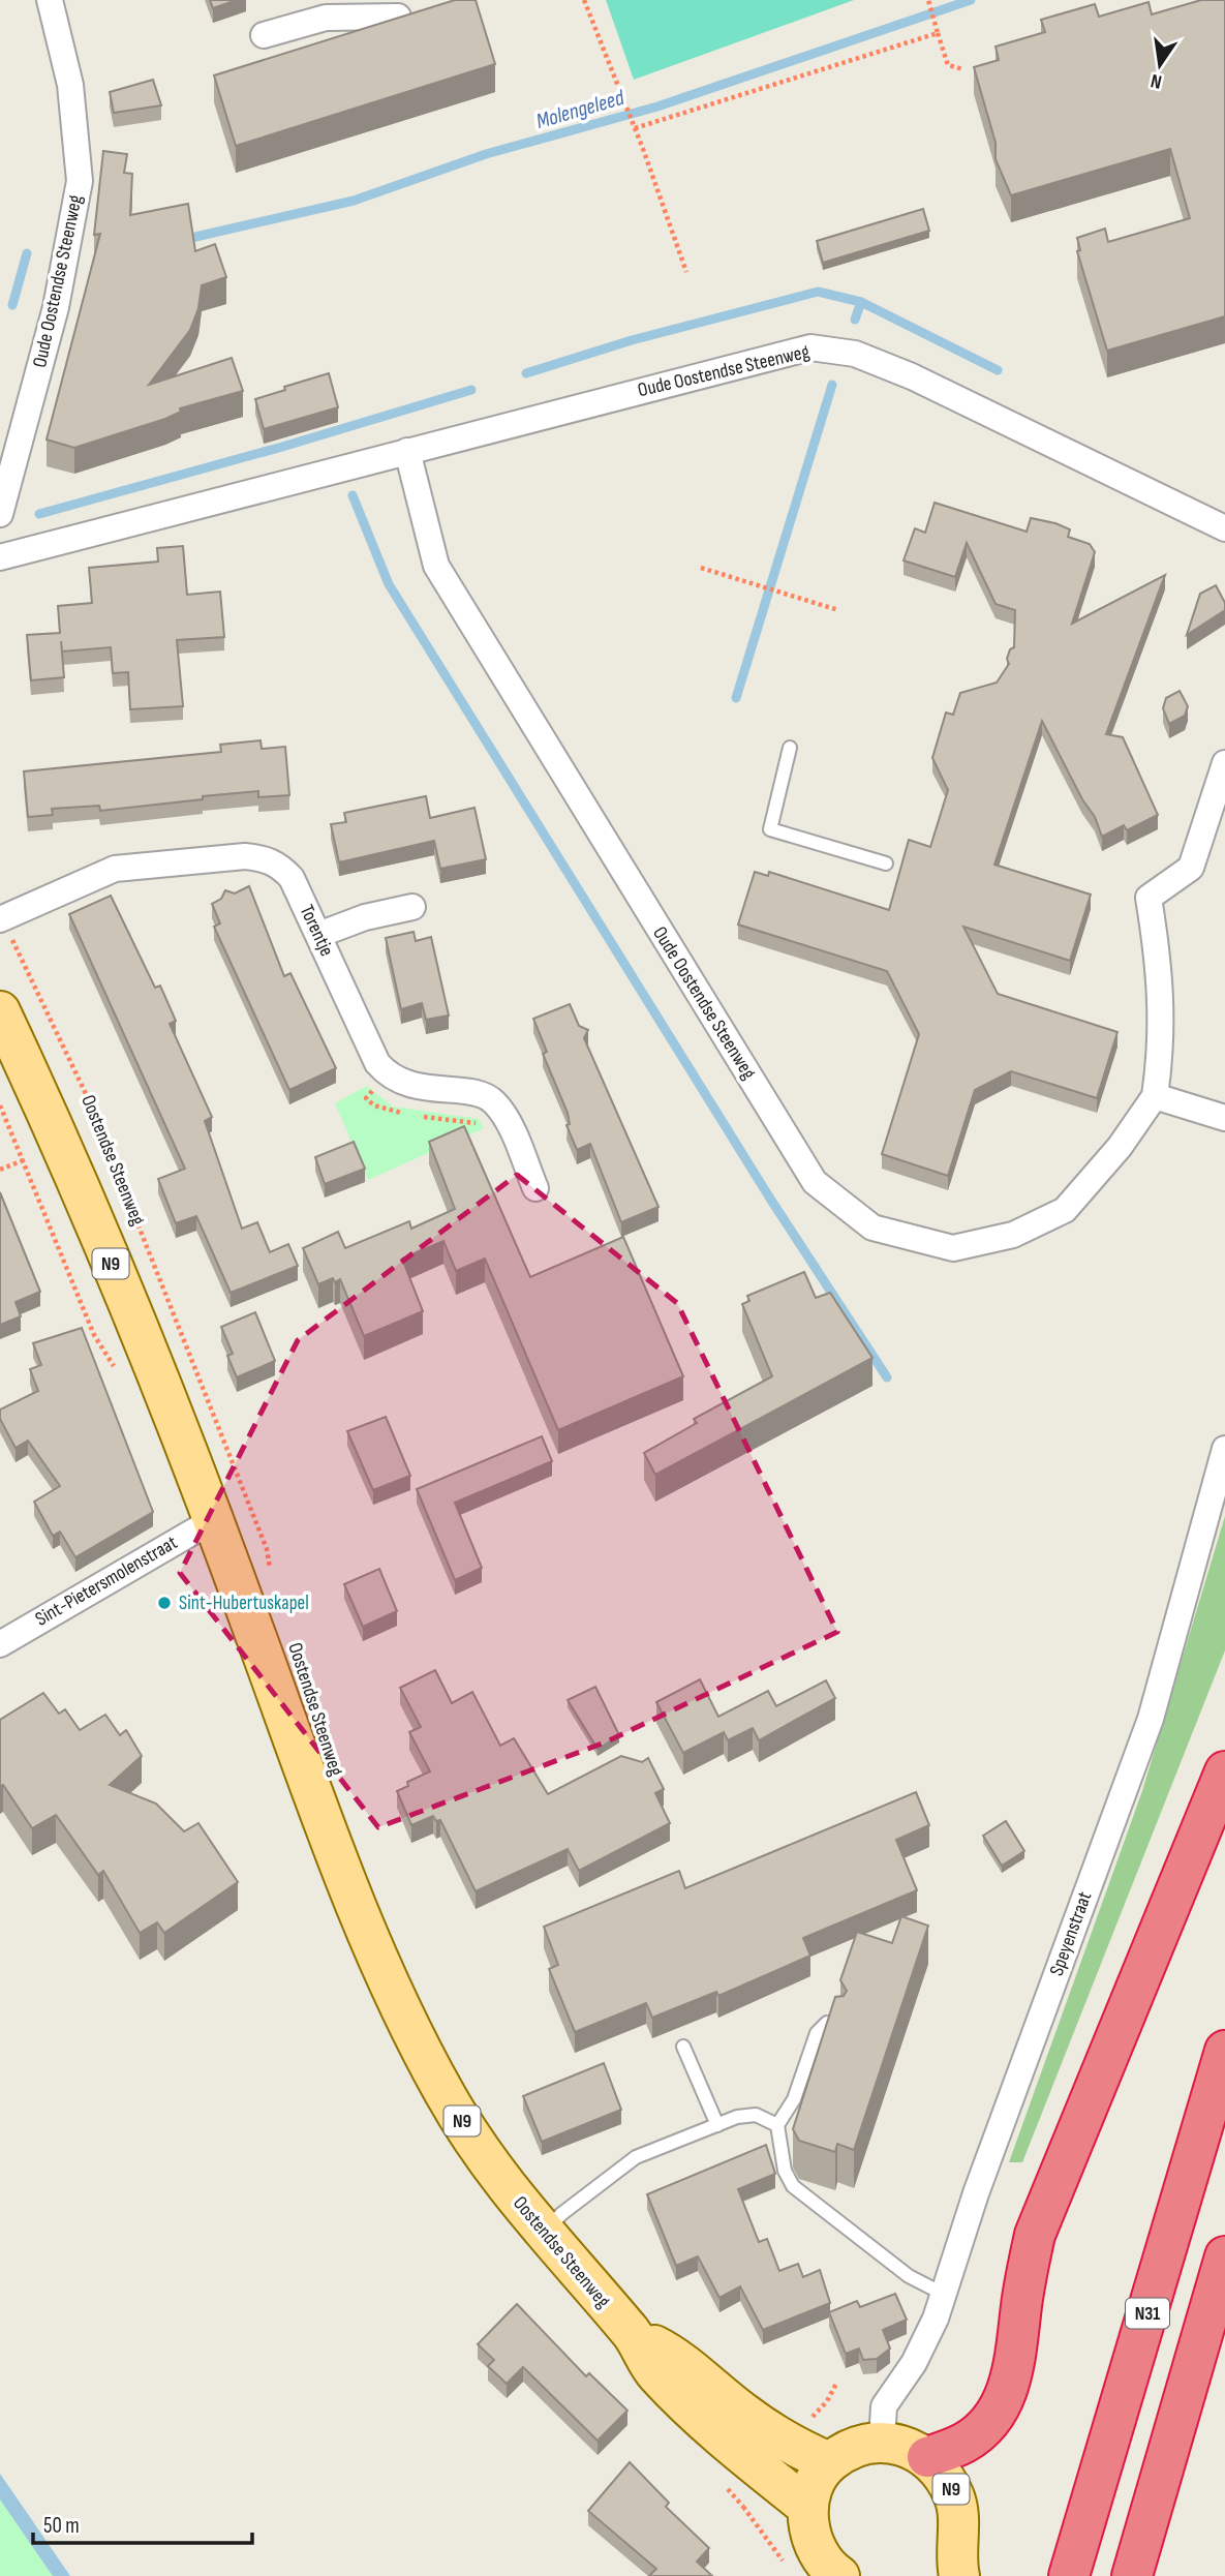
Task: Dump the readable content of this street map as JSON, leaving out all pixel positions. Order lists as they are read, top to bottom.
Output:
{
  "streets": {
    "highway": ["N31"],
    "main road": ["Oostendse Steenweg", "N9"],
    "street": [
      "Oude Oostendse Steenweg",
      "Torentje",
      "Sint-Pietersmolenstraat",
      "Speyenstraat"
    ]
  },
  "crossings": [
    ["Torentje", "Oostendse Steenweg"],
    ["Oostendse Steenweg", "Sint-Pietersmolenstraat"],
    ["N9", "Speyenstraat"]
  ],
  "water": ["Molengeleed"],
  "places": ["Sint-Hubertuskapel"],
  "scale_bar": "50 m",
  "north": "bottom"
}
